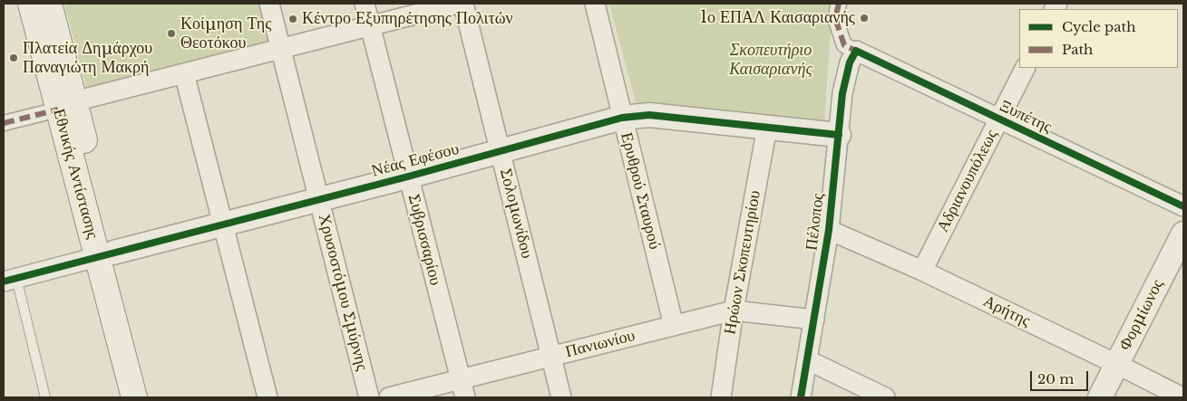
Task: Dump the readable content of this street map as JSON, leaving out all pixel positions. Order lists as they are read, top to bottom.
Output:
{
  "streets": {
    "main road": ["Εθνικής Αντίστασης"],
    "street": [
      "Ξυπέτης",
      "Νέας Εφέσου",
      "Αδριανουπόλεως",
      "Ερυθρού Σταυρού",
      "Σολομωνίδου",
      "Πέλοπος",
      "Συβρισσαρίου",
      "Ηρώων Σκοπευτηρίου",
      "Χρυσοστόμου Σμύρνης",
      "Αρήτης",
      "Φορμίωνος",
      "Πανιωνίου"
    ]
  },
  "crossings": [
    ["Ξυπέτης", "Αδριανουπόλεως"],
    ["Ξυπέτης", "Πέλοπος"],
    ["Νέας Εφέσου", "Εθνικής Αντίστασης"],
    ["Νέας Εφέσου", "Ερυθρού Σταυρού"],
    ["Νέας Εφέσου", "Σολομωνίδου"],
    ["Νέας Εφέσου", "Πέλοπος"],
    ["Νέας Εφέσου", "Συβρισσαρίου"],
    ["Νέας Εφέσου", "Ηρώων Σκοπευτηρίου"],
    ["Νέας Εφέσου", "Χρυσοστόμου Σμύρνης"],
    ["Αδριανουπόλεως", "Αρήτης"],
    ["Ερυθρού Σταυρού", "Πανιωνίου"],
    ["Σολομωνίδου", "Πανιωνίου"],
    ["Πέλοπος", "Αρήτης"],
    ["Πέλοπος", "Πανιωνίου"],
    ["Συβρισσαρίου", "Πανιωνίου"],
    ["Ηρώων Σκοπευτηρίου", "Πανιωνίου"],
    ["Αρήτης", "Φορμίωνος"]
  ],
  "parks": ["Σκοπευτήριο Καισαριανής"],
  "places": [
    "1ο ΕΠΑΛ Καισαριανής",
    "Κέντρο Εξυπηρέτησης Πολιτών",
    "Κοίμηση Της Θεοτόκου",
    "Πλατεία Δημάρχου Παναγιώτη Μακρή"
  ],
  "legend": ["Cycle path", "Path"],
  "scale_bar": "20 m"
}
